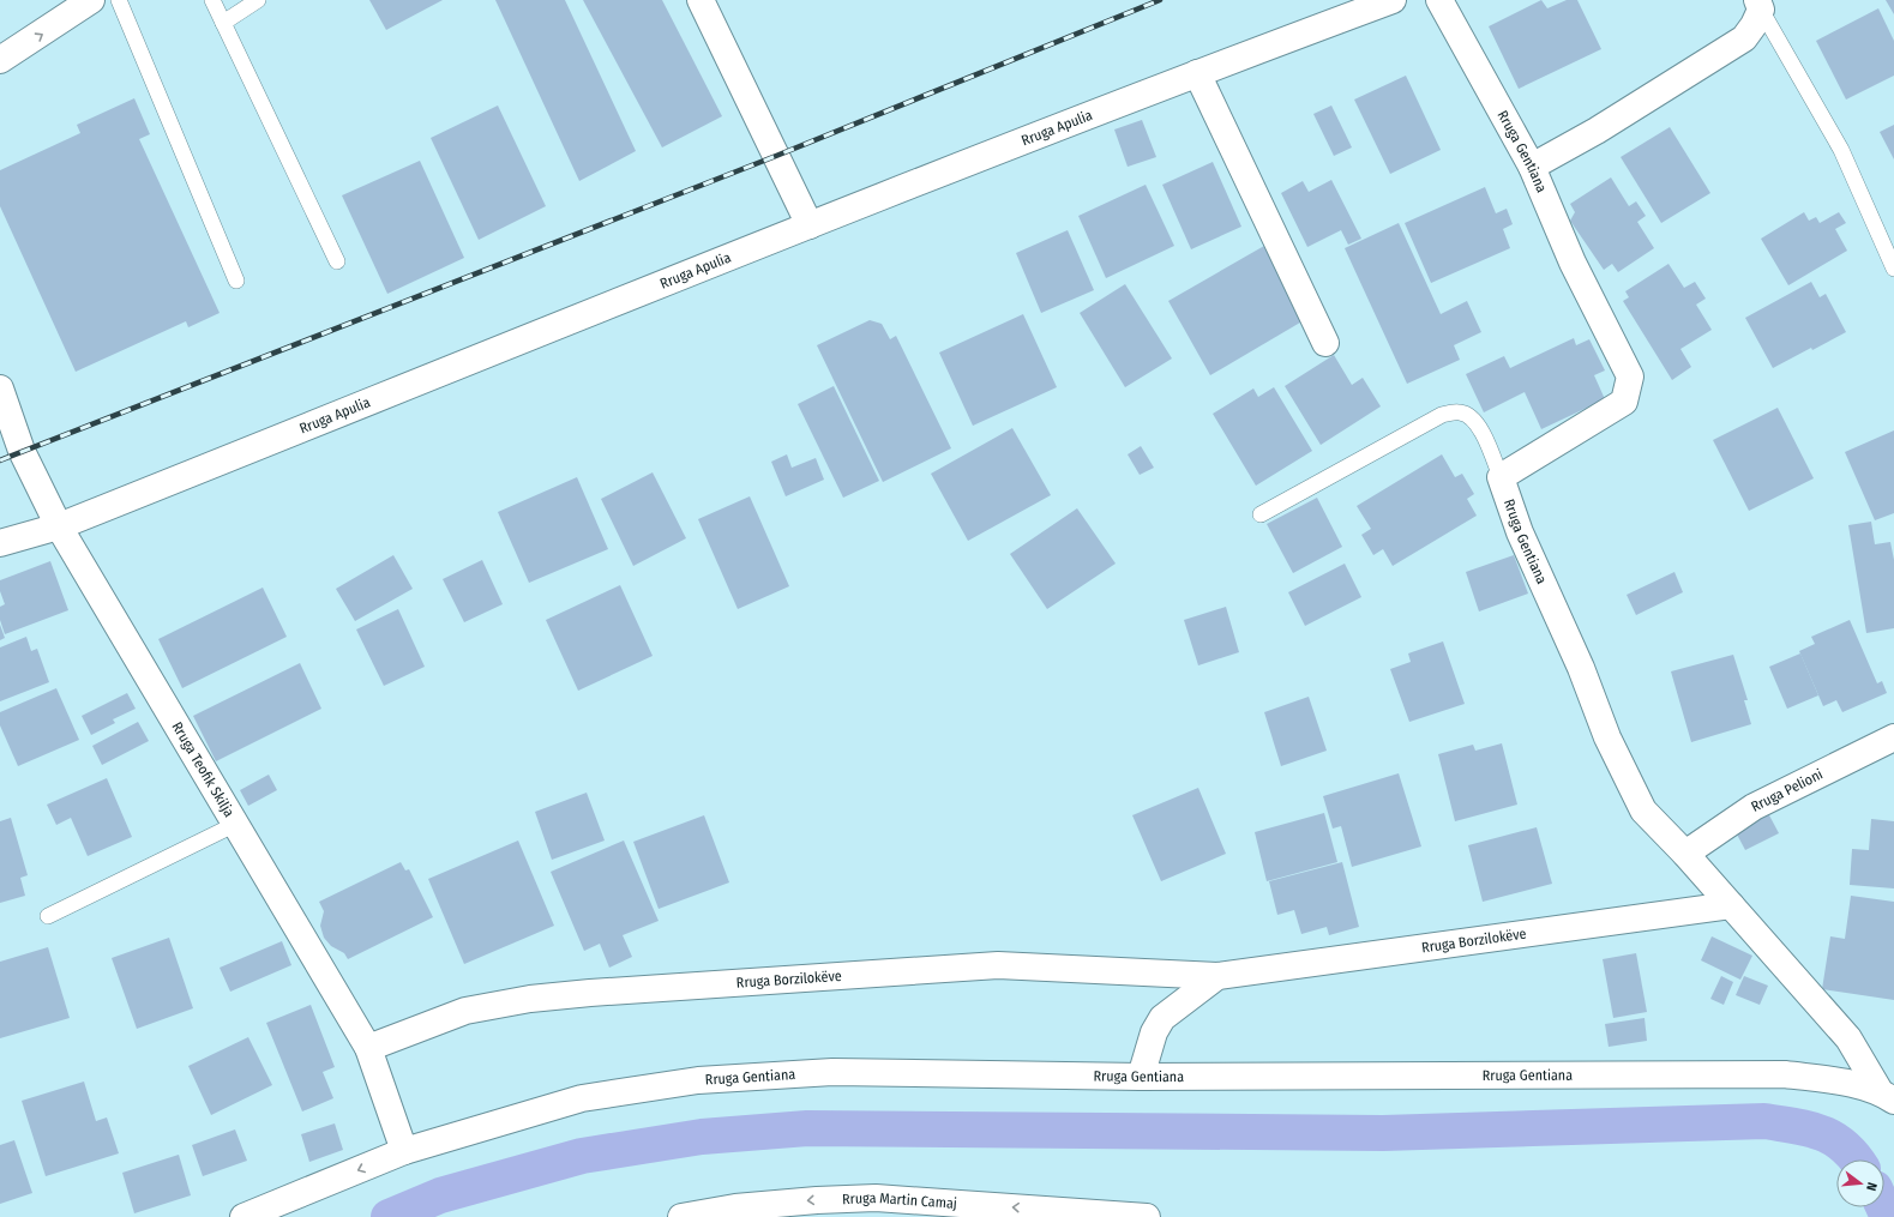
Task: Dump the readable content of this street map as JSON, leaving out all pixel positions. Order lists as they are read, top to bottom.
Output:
{
  "streets": {
    "main road": [
      "Rruga Apulia",
      "Rruga Gentiana",
      "Rruga Teofik Skilja",
      "Rruga Pelioni",
      "Rruga Borzilokëve",
      "Rruga Martin Camaj"
    ]
  },
  "crossings": [
    ["Rruga Apulia", "Rruga Teofik Skilja"],
    ["Rruga Gentiana", "Rruga Teofik Skilja"],
    ["Rruga Gentiana", "Rruga Pelioni"],
    ["Rruga Gentiana", "Rruga Borzilokëve"],
    ["Rruga Teofik Skilja", "Rruga Borzilokëve"]
  ],
  "one_way": ["Rruga Martin Camaj"],
  "north": "right"
}
